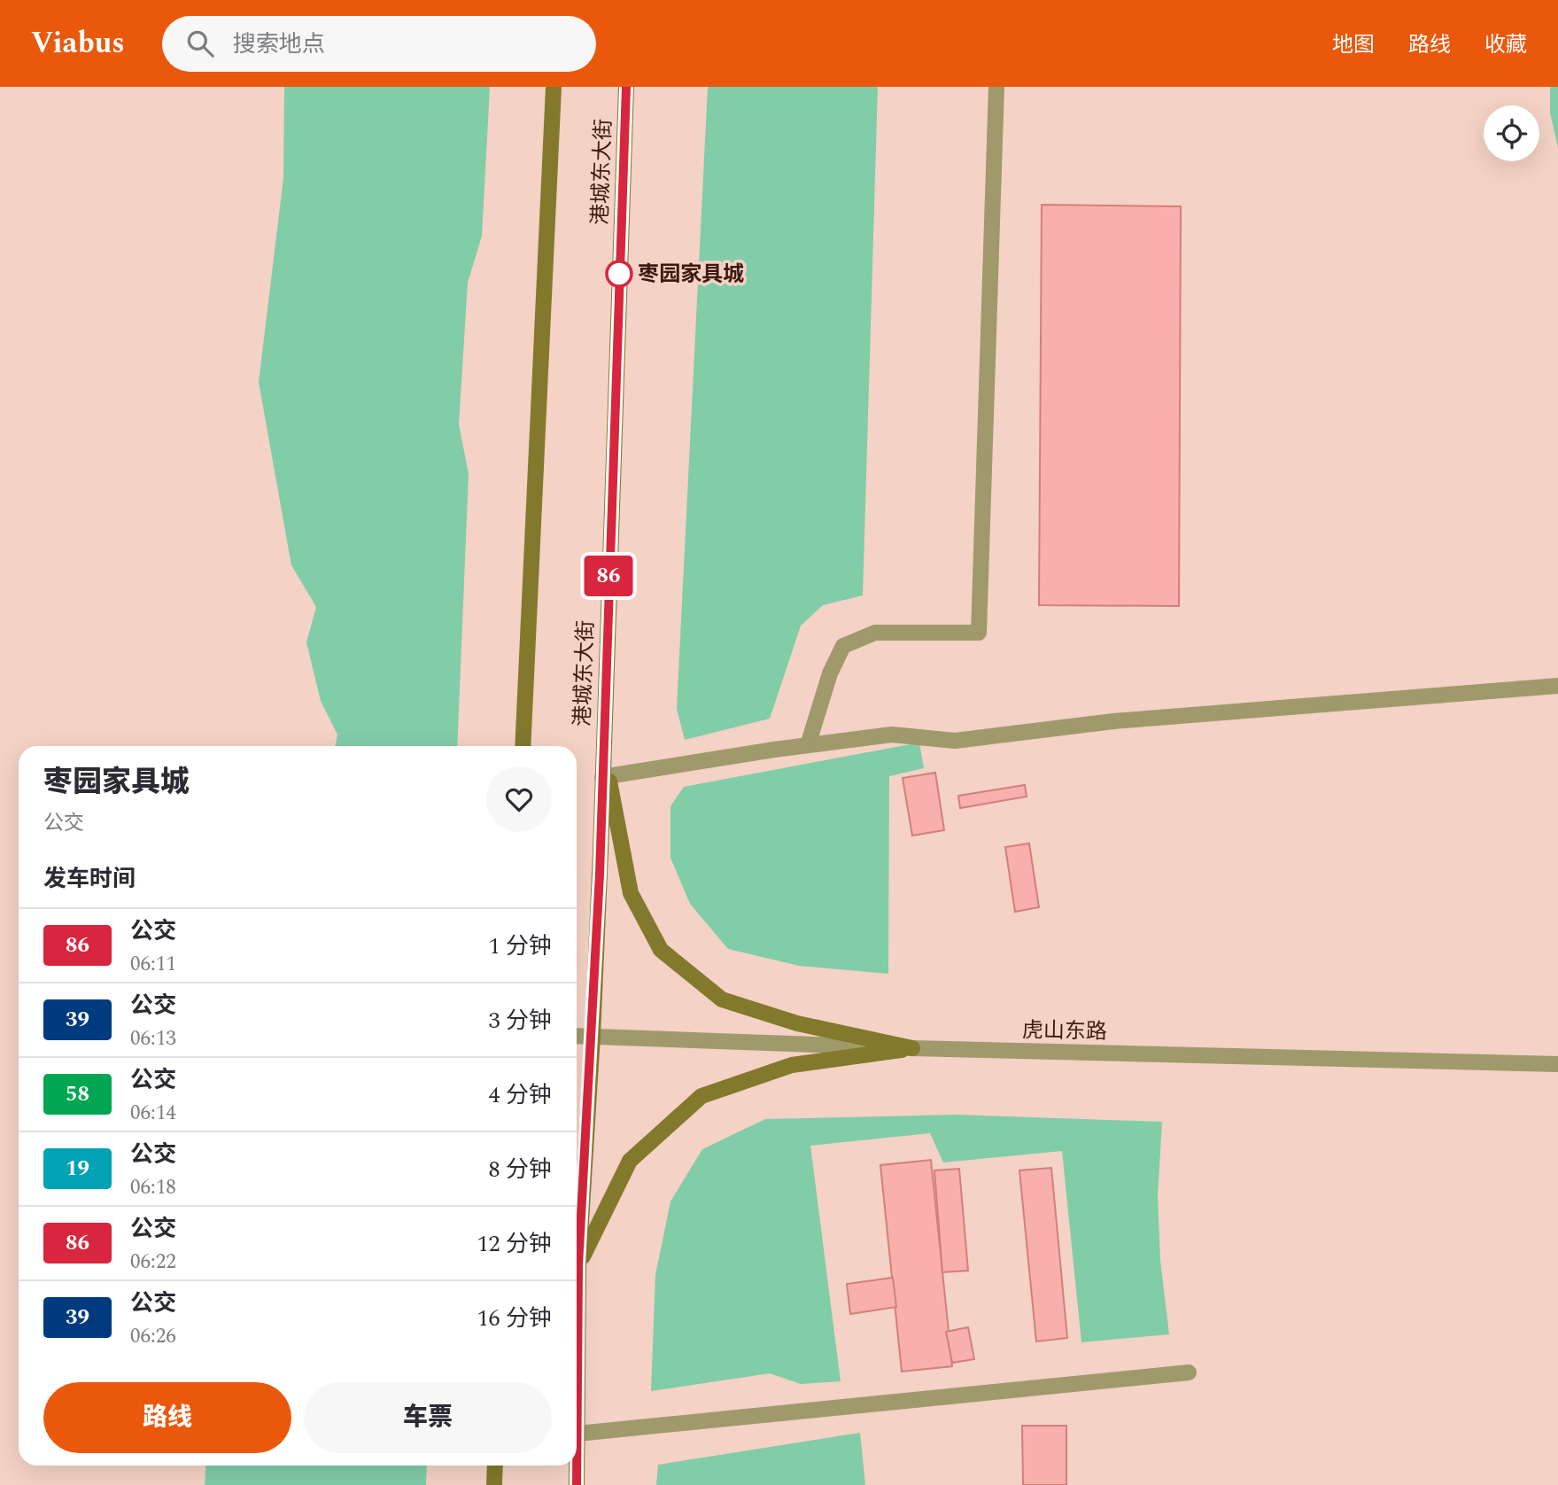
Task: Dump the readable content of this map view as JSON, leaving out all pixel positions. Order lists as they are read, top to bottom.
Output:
{
  "streets": {
    "main road": ["港城东大街"],
    "street": ["虎山东路"]
  },
  "crossings": [
    ["港城东大街", "虎山东路"]
  ],
  "places": ["枣园家具城"],
  "lines": ["bus line 86"],
  "page": {
    "header": "Viabus",
    "search": "搜索地点",
    "nav": ["地图", "路线", "收藏"],
    "on_map": "86",
    "heading": [
      ["枣园家具城", "公交"],
      "发车时间"
    ],
    "list": [
      {
        "mark": "86",
        "name": "公交",
        "note": "06:11",
        "value": "1 分钟"
      },
      {
        "mark": "39",
        "name": "公交",
        "note": "06:13",
        "value": "3 分钟"
      },
      {
        "mark": "58",
        "name": "公交",
        "note": "06:14",
        "value": "4 分钟"
      },
      {
        "mark": "19",
        "name": "公交",
        "note": "06:18",
        "value": "8 分钟"
      },
      {
        "mark": "86",
        "name": "公交",
        "note": "06:22",
        "value": "12 分钟"
      },
      {
        "mark": "39",
        "name": "公交",
        "note": "06:26",
        "value": "16 分钟"
      }
    ],
    "buttons": ["路线", "车票"]
  }
}
